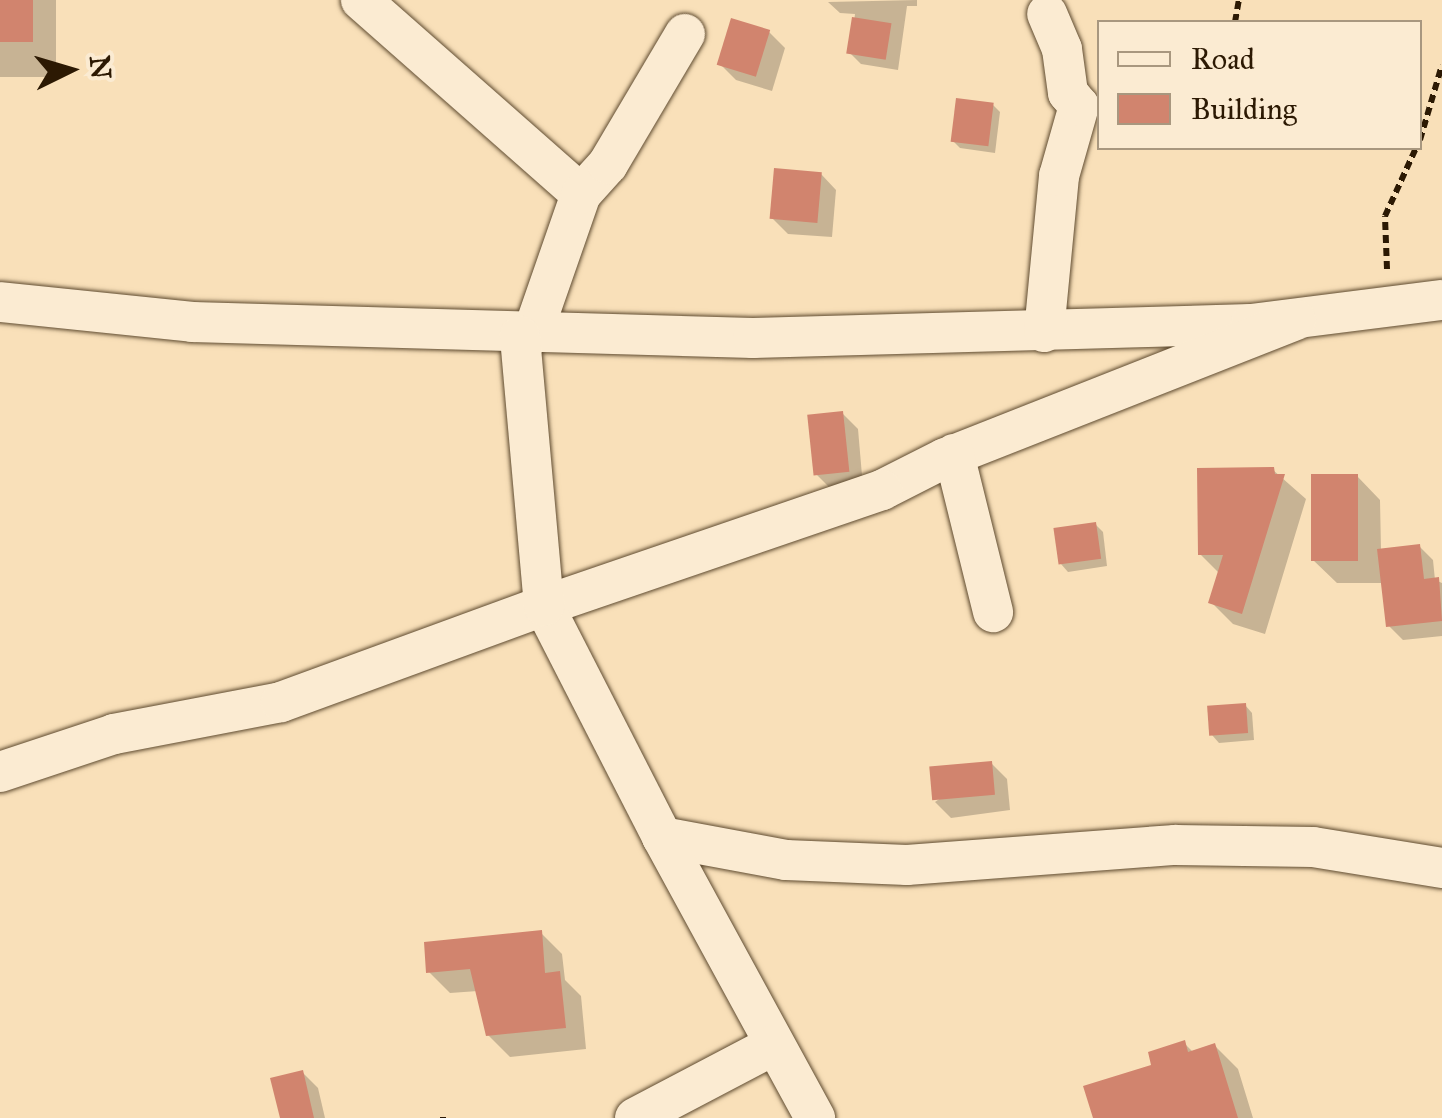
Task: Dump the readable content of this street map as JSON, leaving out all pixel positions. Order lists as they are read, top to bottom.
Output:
{
  "legend": ["Road", "Building"],
  "north": "right"
}
